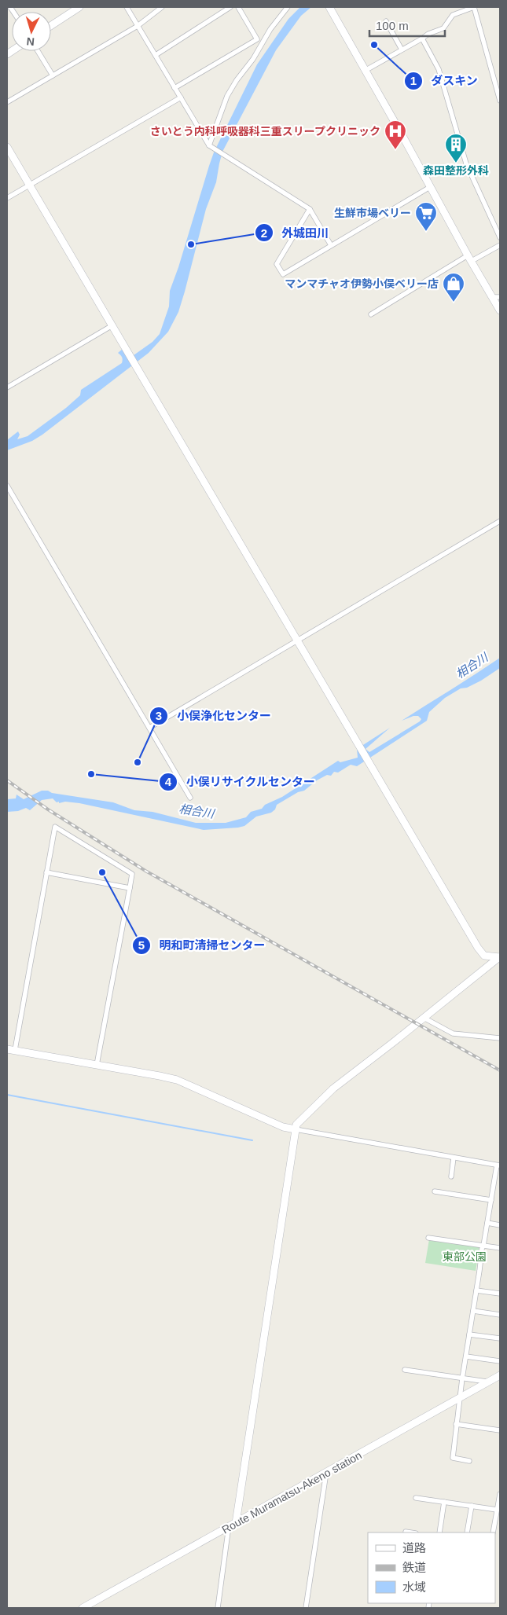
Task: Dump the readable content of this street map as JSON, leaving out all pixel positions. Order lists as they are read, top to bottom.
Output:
{
  "streets": {
    "street": ["Route Muramatsu-Akeno station"]
  },
  "water": ["相合川"],
  "parks": ["東部公園"],
  "places": {
    "other": [
      "ダスキン",
      "外城田川",
      "小俣浄化センター",
      "小俣リサイクルセンター",
      "明和町清掃センター"
    ],
    "hospital": ["さいとう内科呼吸器科三重スリープクリニック"],
    "building": ["森田整形外科"],
    "supermarket": ["生鮮市場ベリー"],
    "shop": ["マンマチャオ伊勢小俣ベリー店"]
  },
  "legend": ["道路", "鉄道", "水域"],
  "scale_bar": "100 m",
  "north": "bottom"
}
